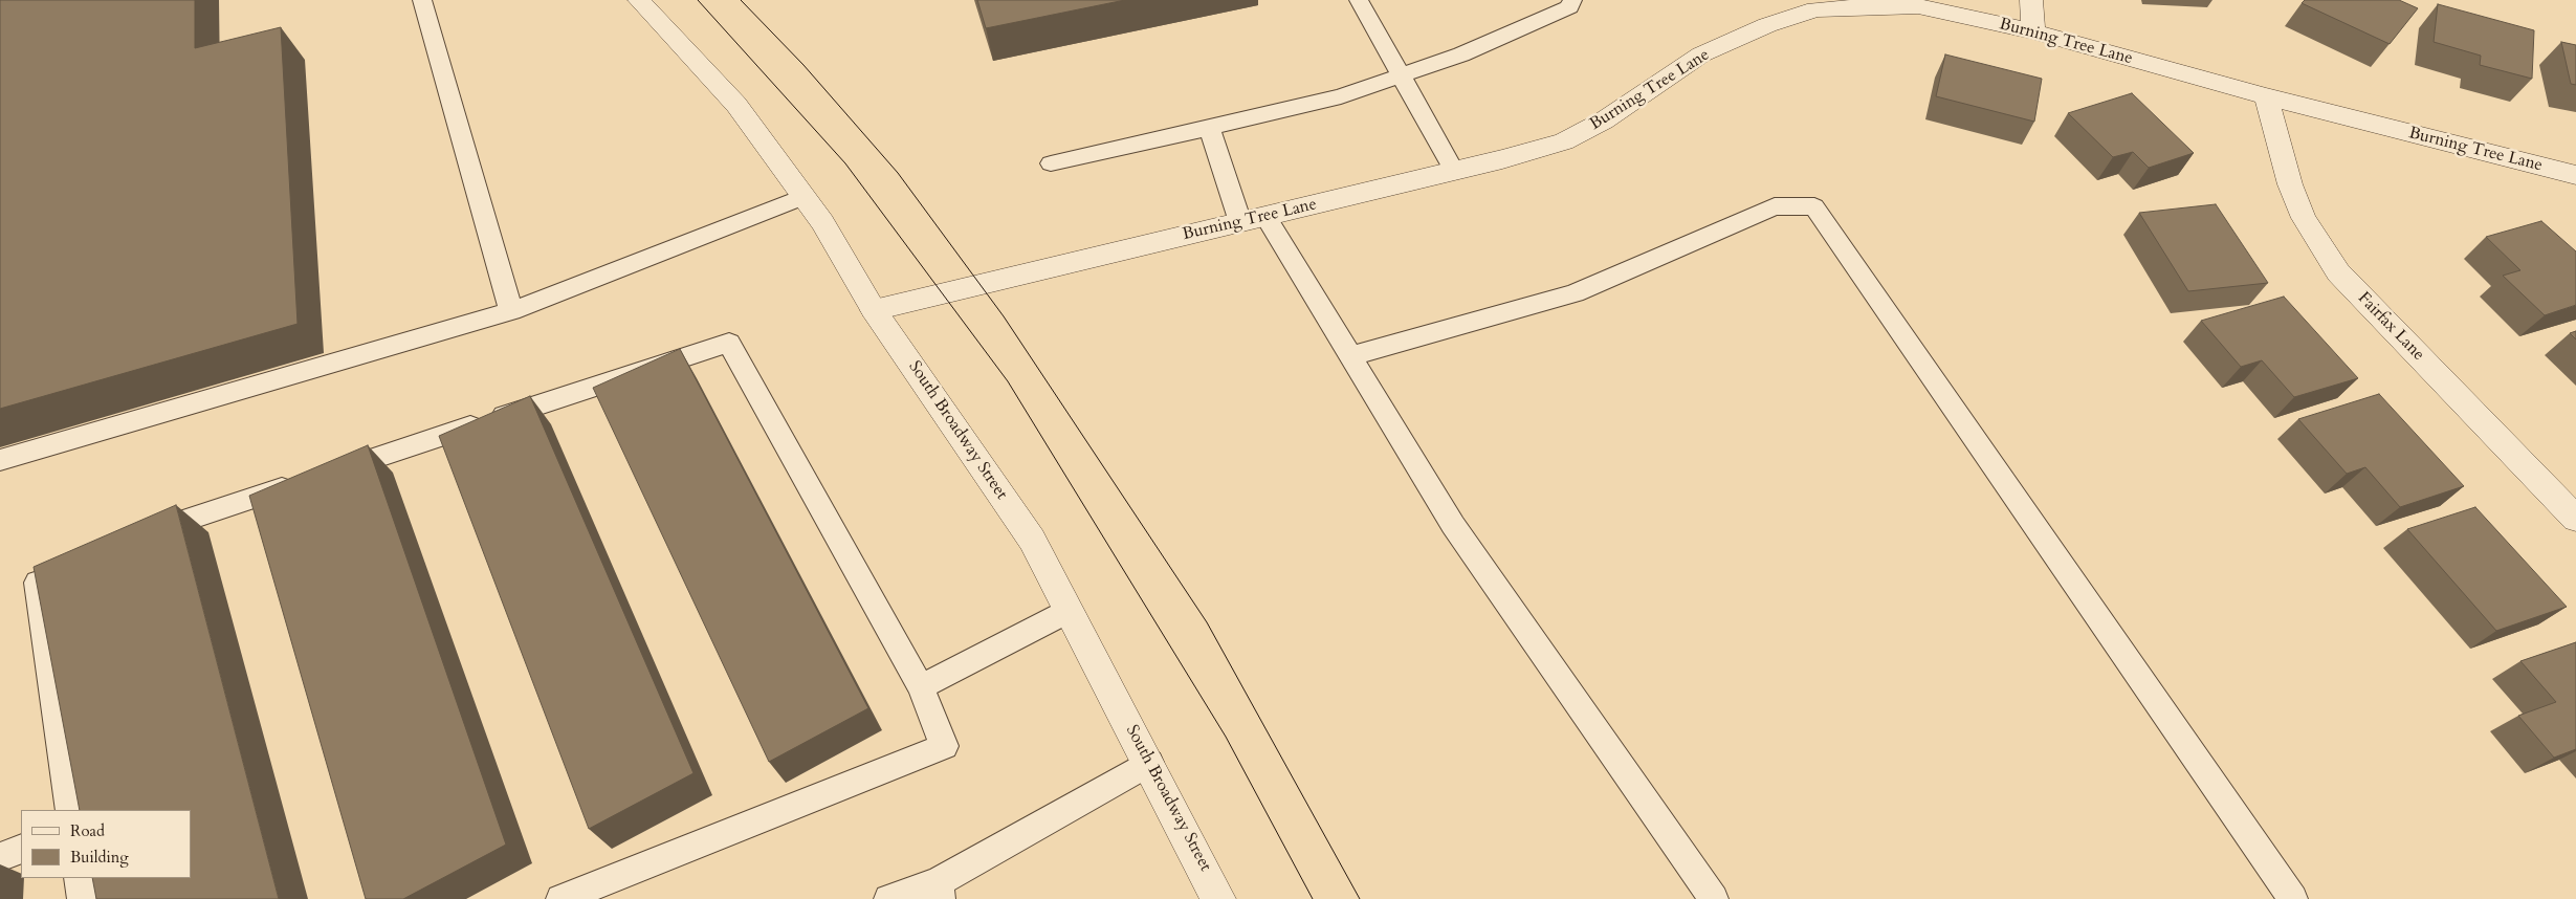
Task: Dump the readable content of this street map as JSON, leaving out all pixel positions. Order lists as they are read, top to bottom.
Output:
{
  "streets": {
    "street": ["Burning Tree Lane", "Fairfax Lane", "South Broadway Street"]
  },
  "crossings": [
    ["Burning Tree Lane", "Fairfax Lane"],
    ["Burning Tree Lane", "South Broadway Street"]
  ],
  "legend": ["Road", "Building"]
}
